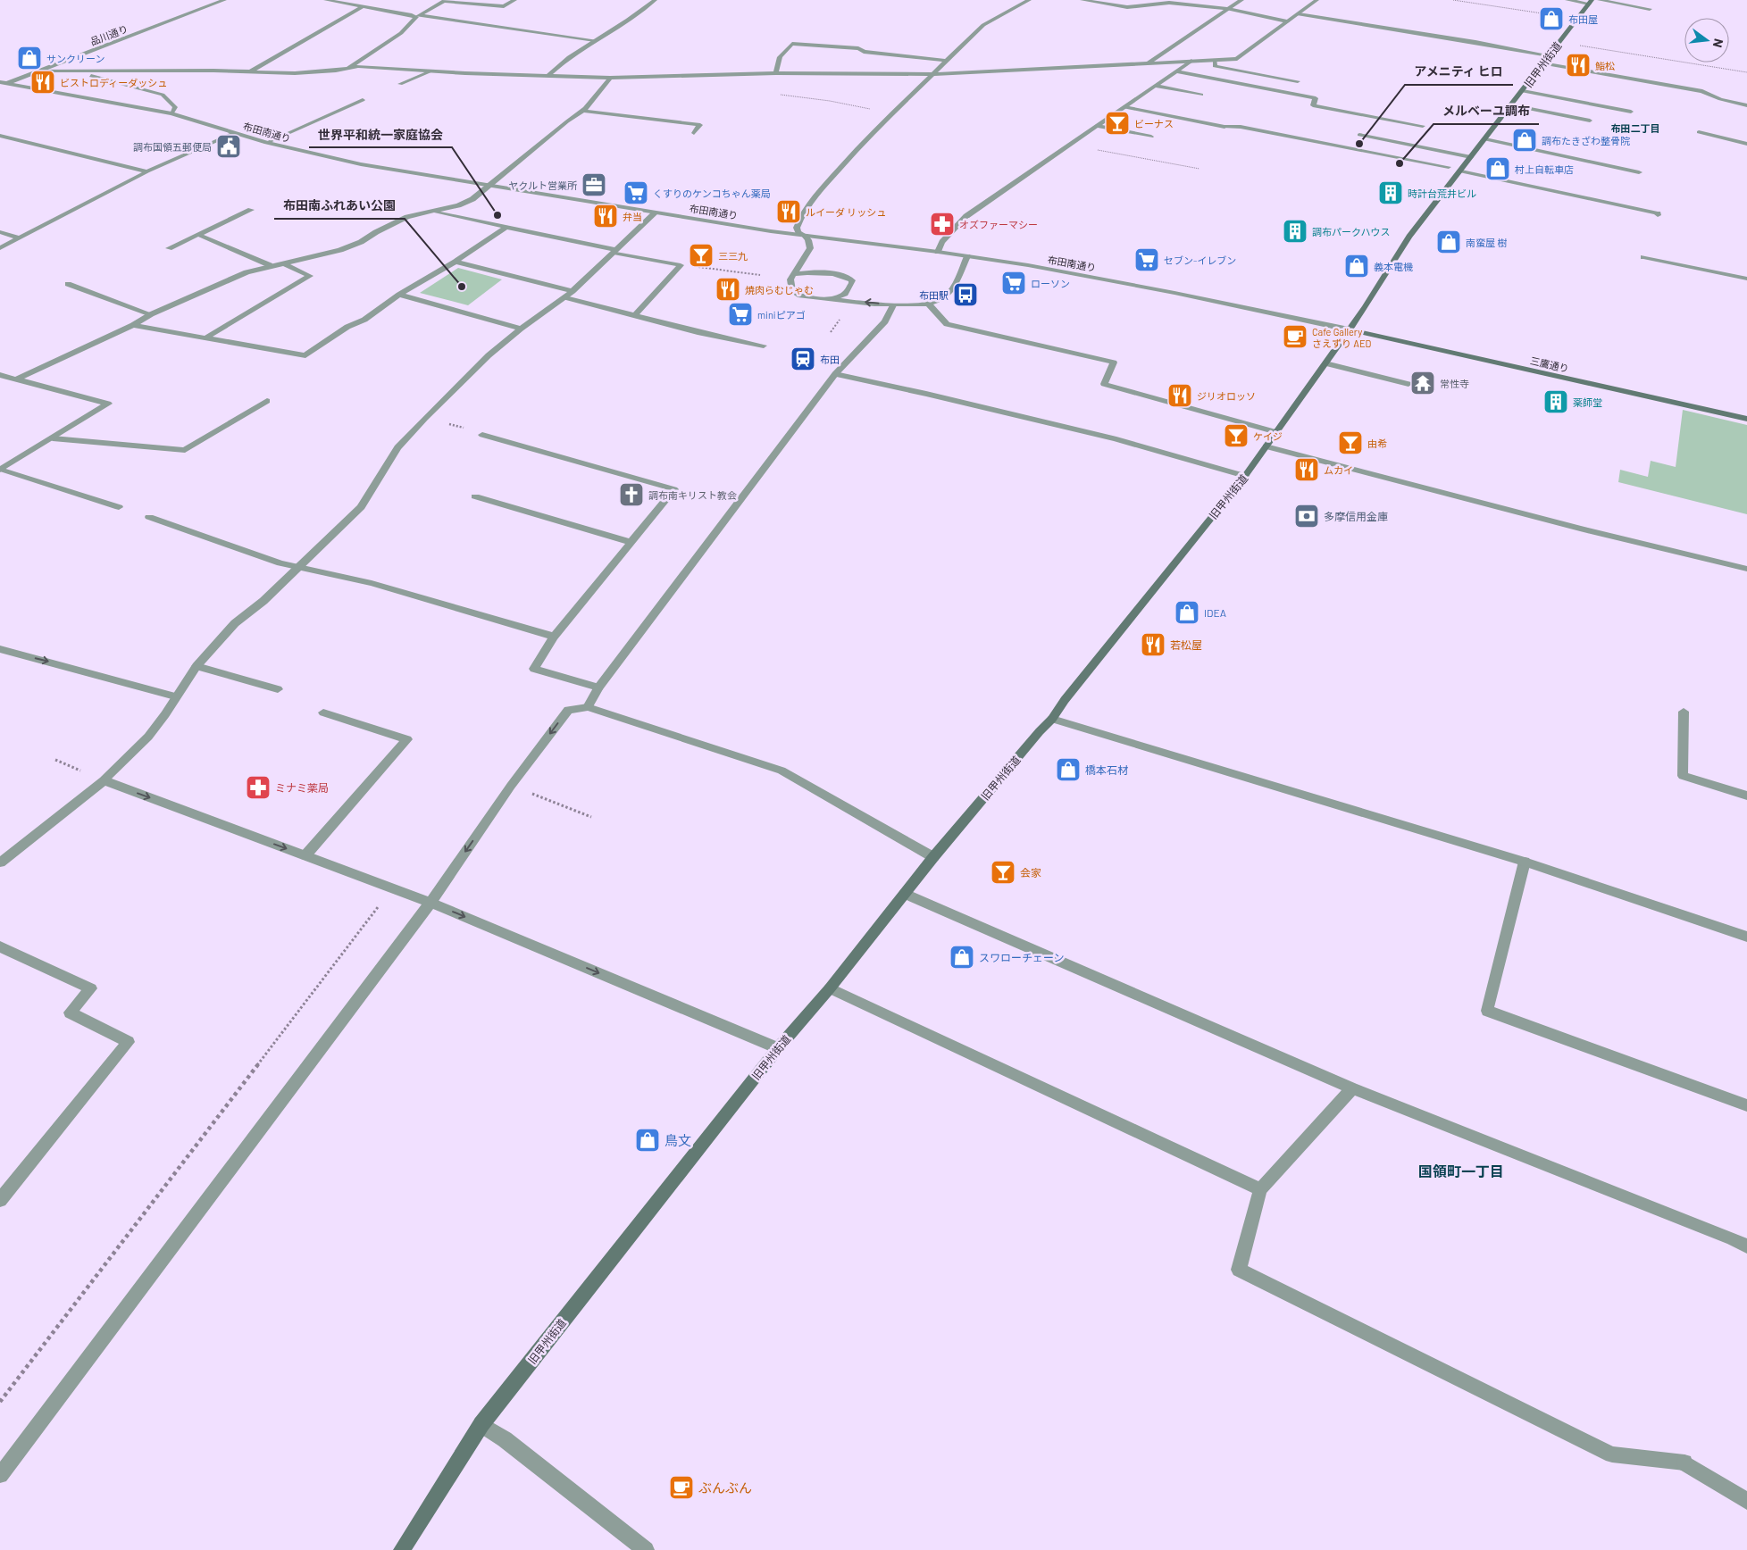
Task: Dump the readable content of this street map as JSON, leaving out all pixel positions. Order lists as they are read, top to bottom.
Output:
{
  "streets": {
    "main road": ["旧甲州街道", "三鷹通り"],
    "street": ["品川通り", "布田南通り"]
  },
  "crossings": [
    ["品川通り", "布田南通り"],
    ["旧甲州街道", "布田南通り"],
    ["旧甲州街道", "三鷹通り"],
    ["布田南通り", "三鷹通り"]
  ],
  "districts": ["布田二丁目", "国領町一丁目"],
  "places": {
    "shop": [
      "布田屋",
      "サンクリーン",
      "調布たきざわ整骨院",
      "村上自転車店",
      "南蛮屋 樹",
      "義本電機",
      "IDEA",
      "橋本石材",
      "スワローチェーン",
      "鳥文"
    ],
    "restaurant": [
      "鮨松",
      "ビストロディーダッシュ",
      "ルイーダ リッシュ",
      "弁当",
      "焼肉らむじゃむ",
      "ジリオロッソ",
      "ムカイ",
      "若松屋"
    ],
    "bar": [
      "ビーナス",
      "三三九",
      "ケイジ",
      "由希",
      "会家"
    ],
    "other": [
      "アメニティ ヒロ",
      "メルベーユ調布",
      "世界平和統一家庭協会",
      "布田南ふれあい公園"
    ],
    "public building": ["調布国領五郵便局"],
    "office": ["ヤクルト営業所"],
    "supermarket": [
      "くすりのケンコちゃん薬局",
      "セブン-イレブン",
      "ローソン",
      "miniピアゴ"
    ],
    "building": ["時計台荒井ビル", "調布パークハウス", "薬師堂"],
    "pharmacy": ["オズファーマシー", "ミナミ薬局"],
    "bus stop": ["布田駅"],
    "cafe": ["Cafe Gallery さえずり AED", "ぶんぶん"],
    "station": ["布田"],
    "temple": ["常性寺"],
    "church": ["調布南キリスト教会"],
    "bank": ["多摩信用金庫"]
  },
  "north": "right"
}
